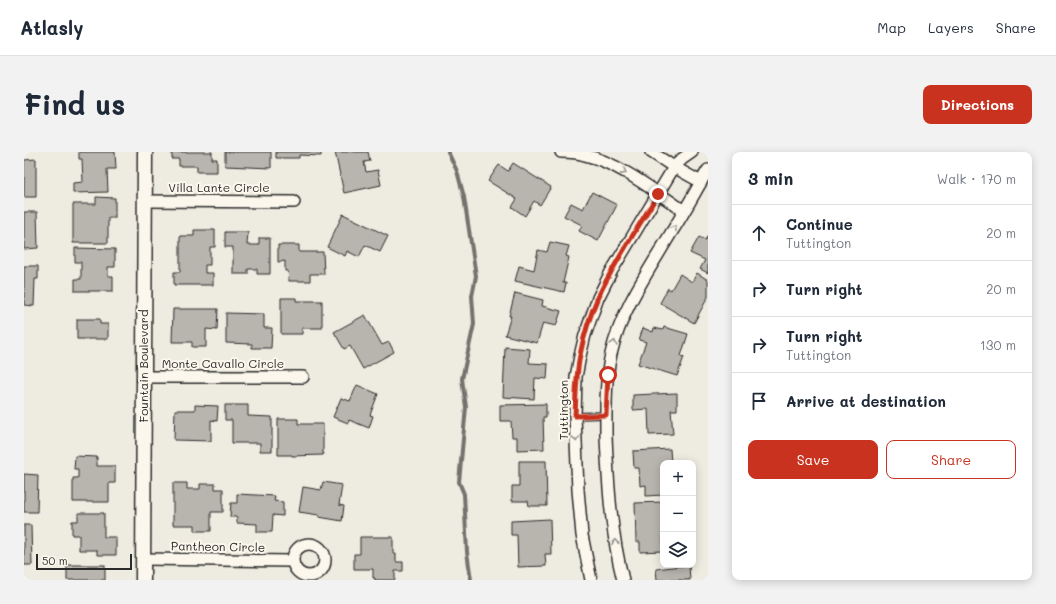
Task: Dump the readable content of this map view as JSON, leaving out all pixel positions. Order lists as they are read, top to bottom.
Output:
{
  "streets": {
    "street": [
      "Villa Lante Circle",
      "Monte Cavallo Circle",
      "Fountain Boulevard",
      "Tuttington",
      "Pantheon Circle"
    ]
  },
  "crossings": [
    ["Villa Lante Circle", "Fountain Boulevard"],
    ["Monte Cavallo Circle", "Fountain Boulevard"],
    ["Fountain Boulevard", "Pantheon Circle"]
  ],
  "scale_bar": "50 m",
  "page": {
    "header": "Atlasly",
    "nav": ["Map", "Layers", "Share"],
    "buttons": [
      "Directions",
      ["Save", "Share"]
    ],
    "title": "Find us",
    "heading": ["3 min", "Walk · 170 m"],
    "list": [
      ["Continue", "Tuttington", "20 m"],
      ["Turn right", "20 m"],
      ["Turn right", "Tuttington", "130 m"],
      "Arrive at destination"
    ],
    "map_buttons": ["+", "−"],
    "scale": "50 m"
  }
}
